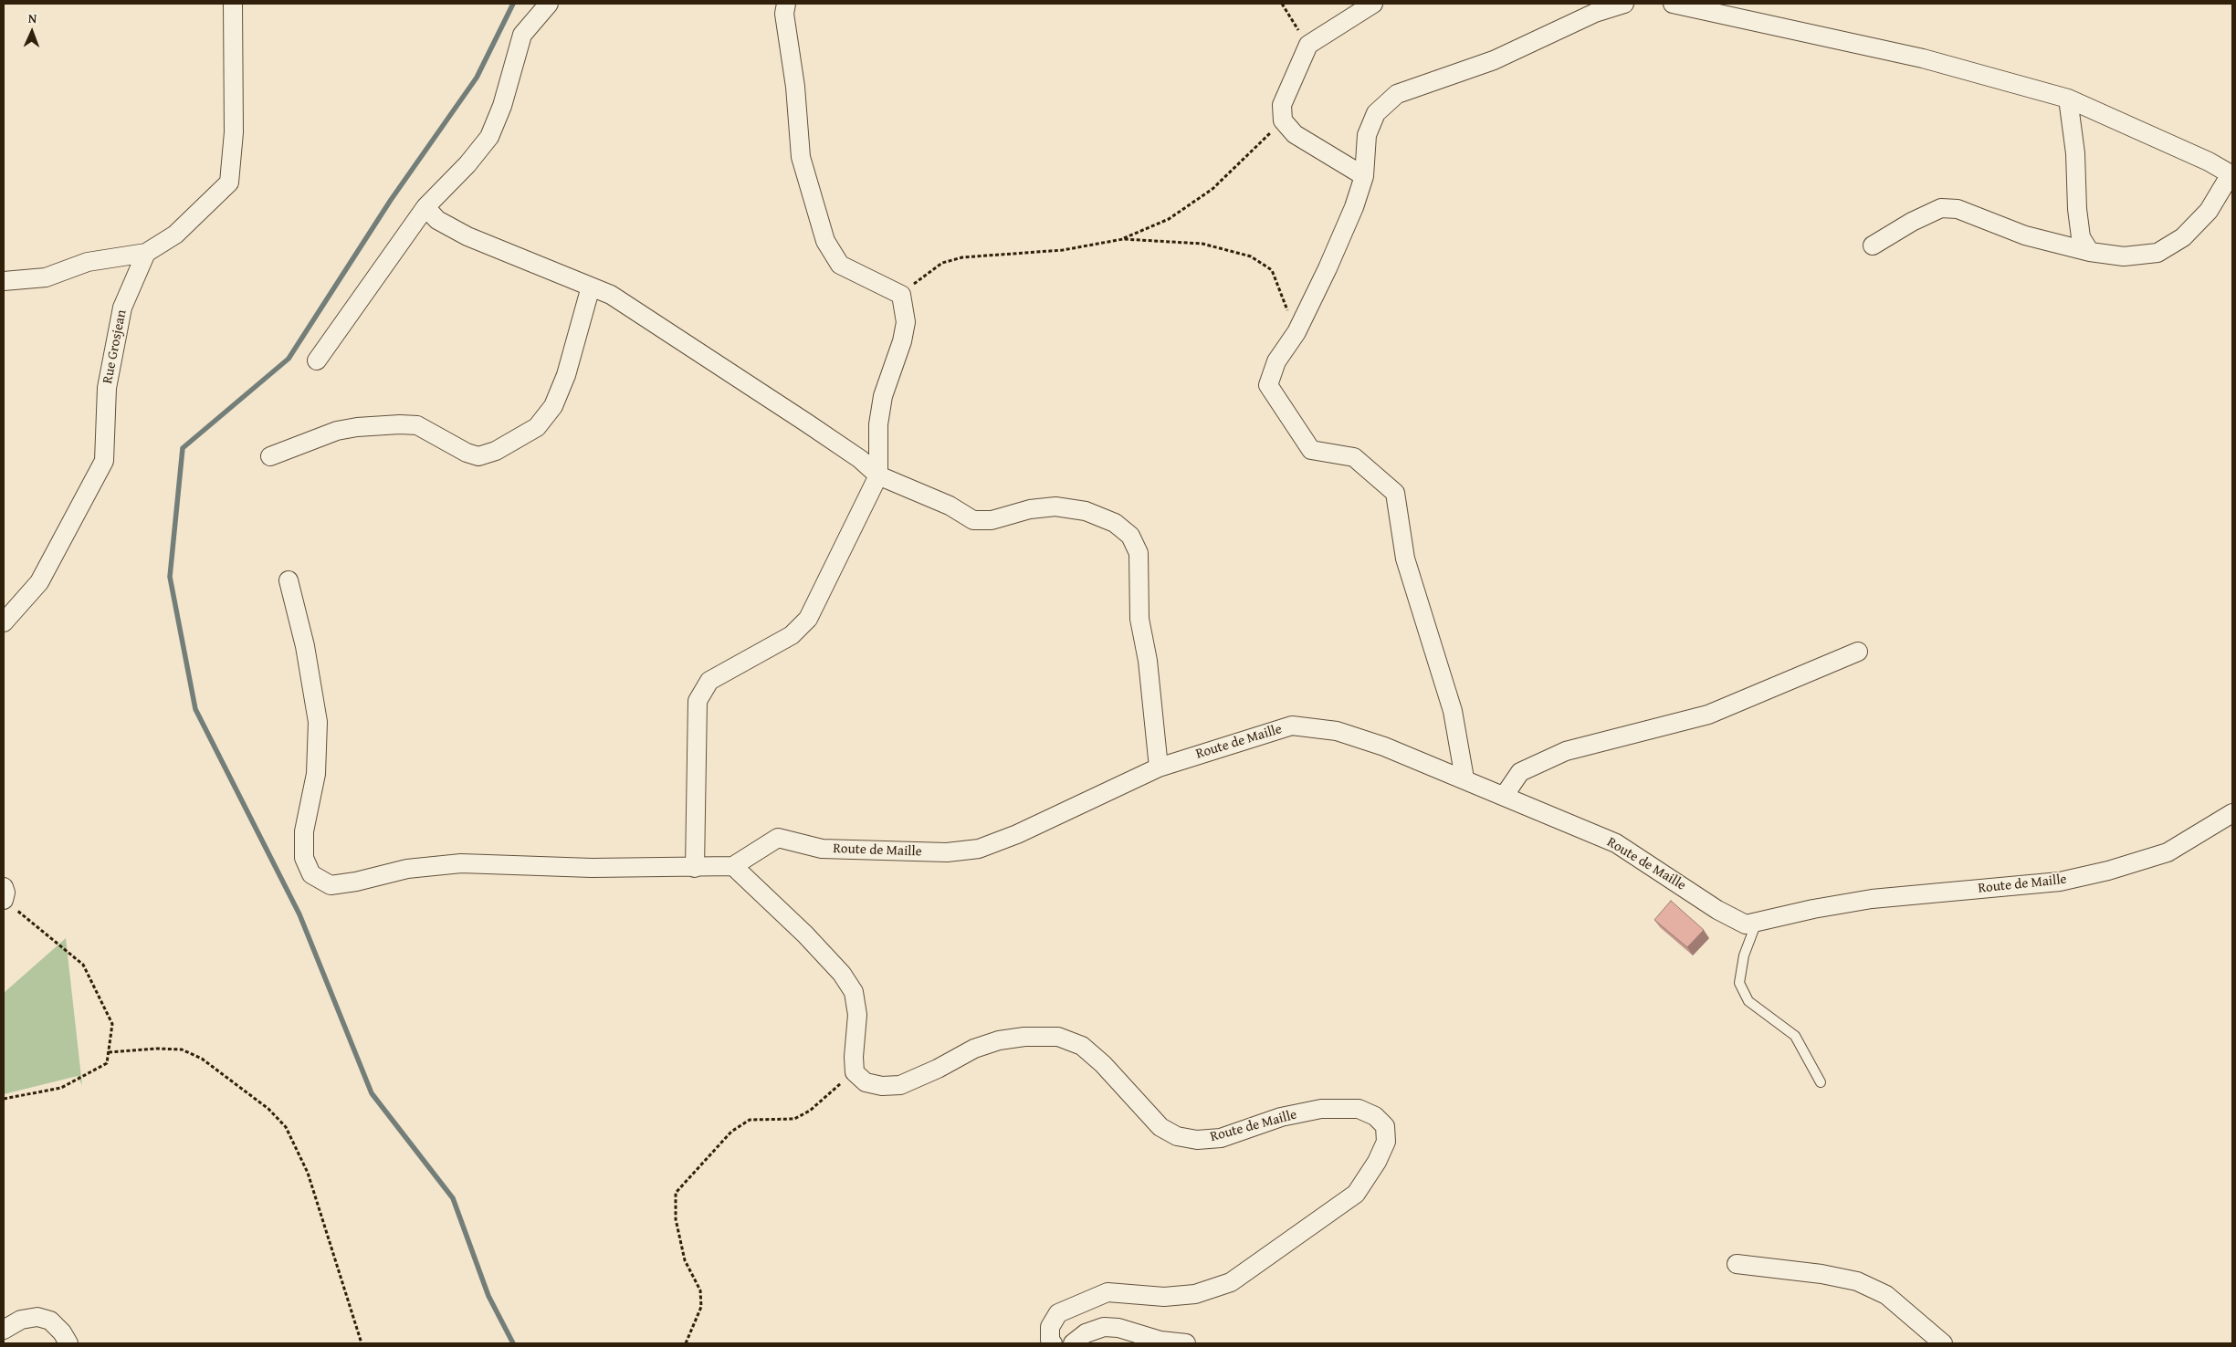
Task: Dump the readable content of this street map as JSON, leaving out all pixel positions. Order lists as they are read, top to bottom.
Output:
{
  "streets": {
    "street": ["Rue Grosjean", "Route de Maille"]
  },
  "north": "top"
}
